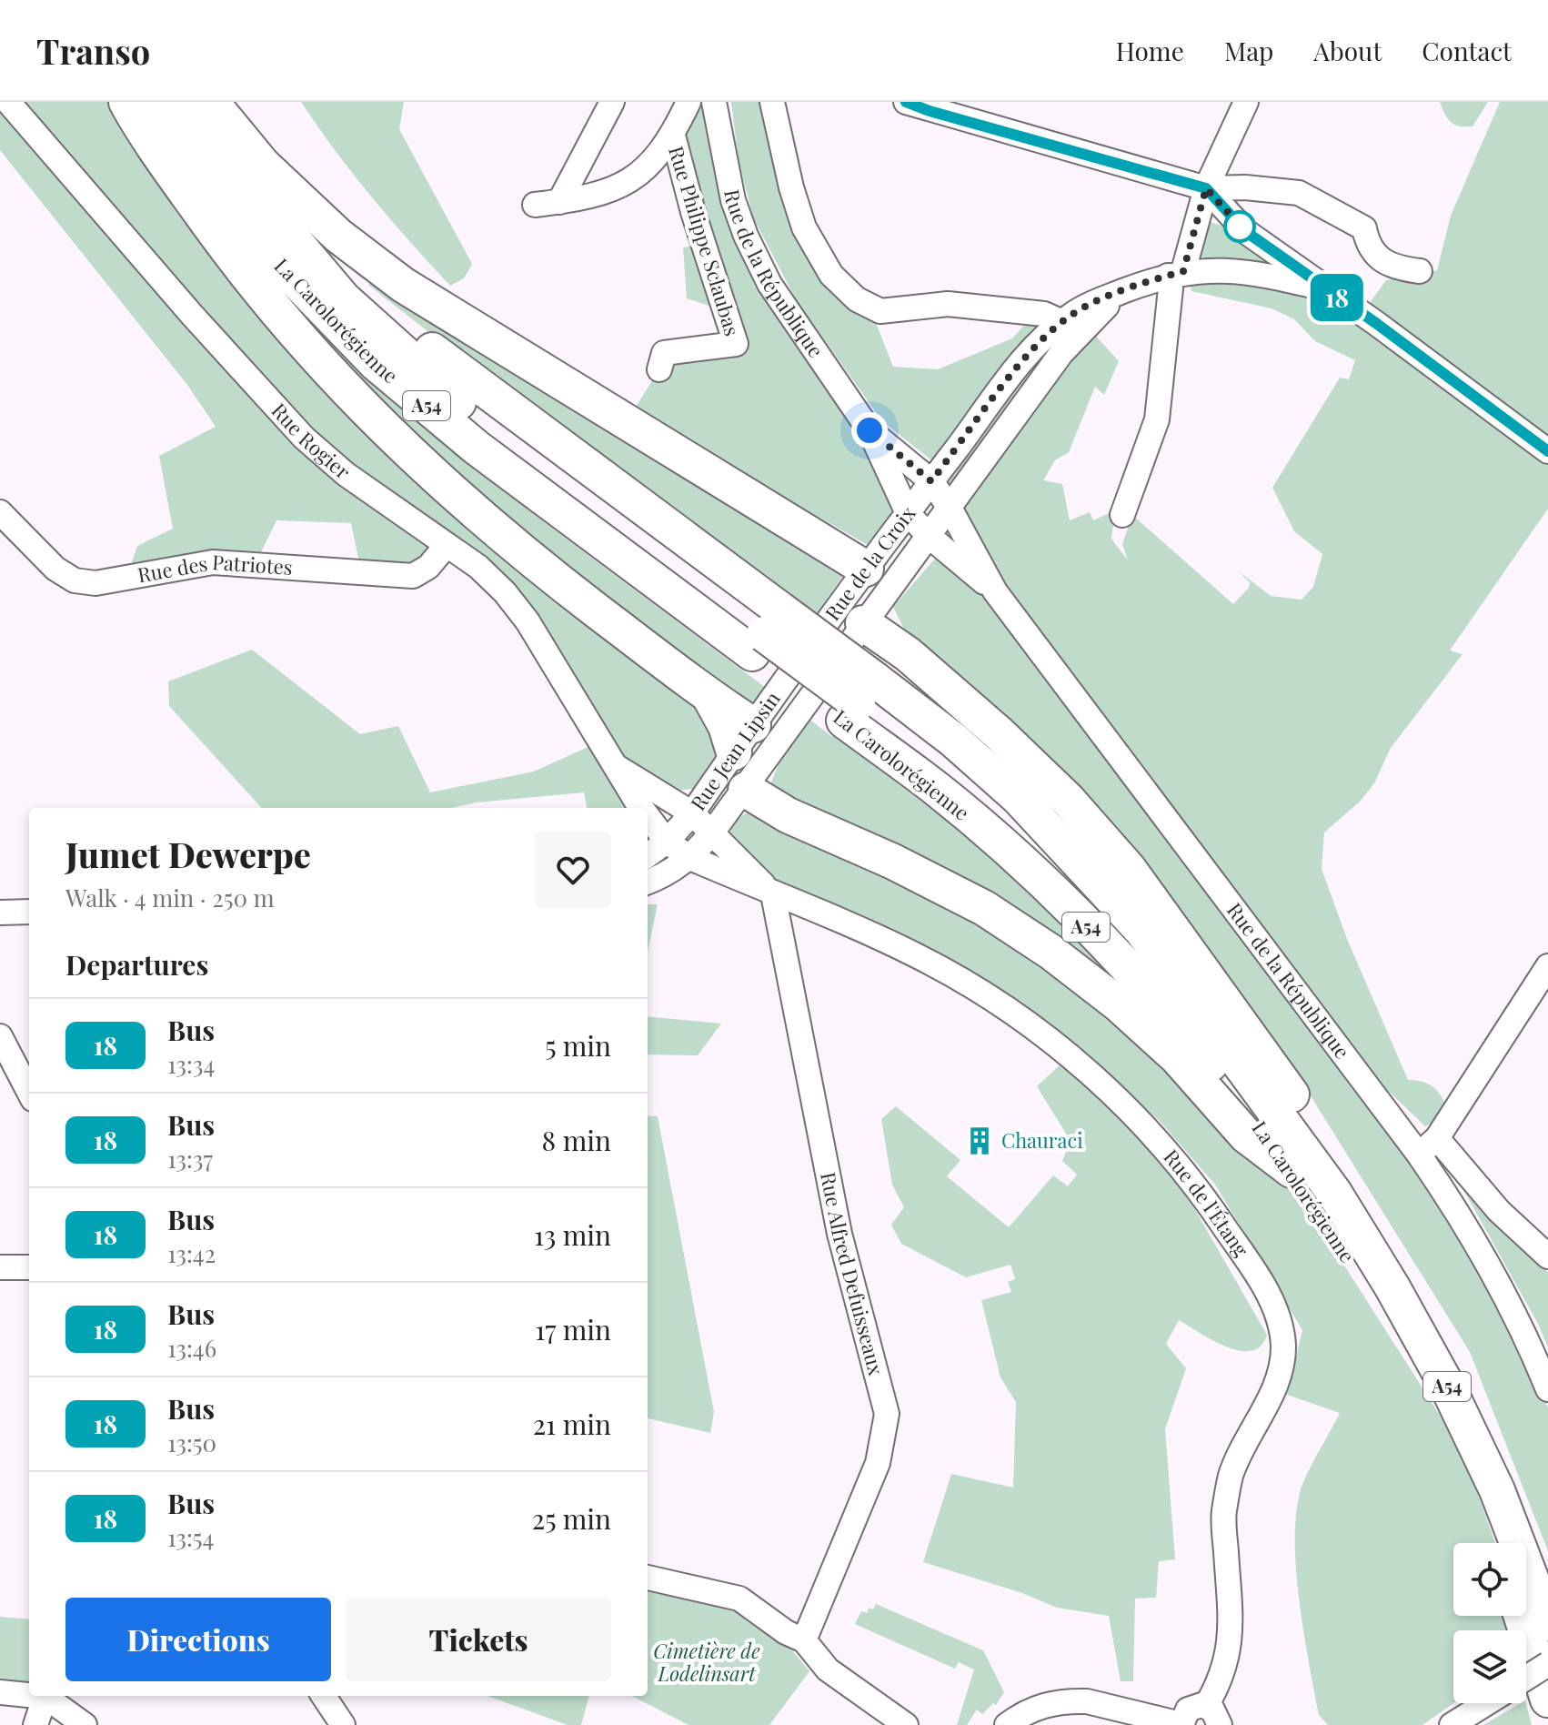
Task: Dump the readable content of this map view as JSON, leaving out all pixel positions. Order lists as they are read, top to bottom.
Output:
{
  "streets": {
    "highway": ["La Carolorégienne", "A54"],
    "street": [
      "Rue Philippe Sclaubas",
      "Rue de la République",
      "Rue Rogier",
      "Rue de la Croix",
      "Rue des Patriotes",
      "Rue Jean Lipsin",
      "Rue de l'Étang",
      "Rue Alfred Defuisseaux"
    ]
  },
  "crossings": [
    ["Rue de la République", "Rue de la Croix"],
    ["Rue Rogier", "Rue des Patriotes"],
    ["Rue Rogier", "Rue Jean Lipsin"],
    ["Rue Rogier", "Rue de l'Étang"],
    ["Rue de la Croix", "Rue Jean Lipsin"],
    ["Rue Jean Lipsin", "Rue de l'Étang"],
    ["Rue de l'Étang", "Rue Alfred Defuisseaux"]
  ],
  "parks": ["Cimetière de Lodelinsart"],
  "places": {
    "building": ["Chauraci"]
  },
  "lines": ["bus line 18"],
  "page": {
    "header": "Transo",
    "nav": [
      "Home",
      "Map",
      "About",
      "Contact"
    ],
    "on_map": "18",
    "heading": [
      ["Jumet Dewerpe", "Walk · 4 min · 250 m"],
      "Departures"
    ],
    "list": [
      {
        "mark": "18",
        "name": "Bus",
        "note": "13:34",
        "value": "5 min"
      },
      {
        "mark": "18",
        "name": "Bus",
        "note": "13:37",
        "value": "8 min"
      },
      {
        "mark": "18",
        "name": "Bus",
        "note": "13:42",
        "value": "13 min"
      },
      {
        "mark": "18",
        "name": "Bus",
        "note": "13:46",
        "value": "17 min"
      },
      {
        "mark": "18",
        "name": "Bus",
        "note": "13:50",
        "value": "21 min"
      },
      {
        "mark": "18",
        "name": "Bus",
        "note": "13:54",
        "value": "25 min"
      }
    ],
    "buttons": ["Directions", "Tickets"]
  }
}
